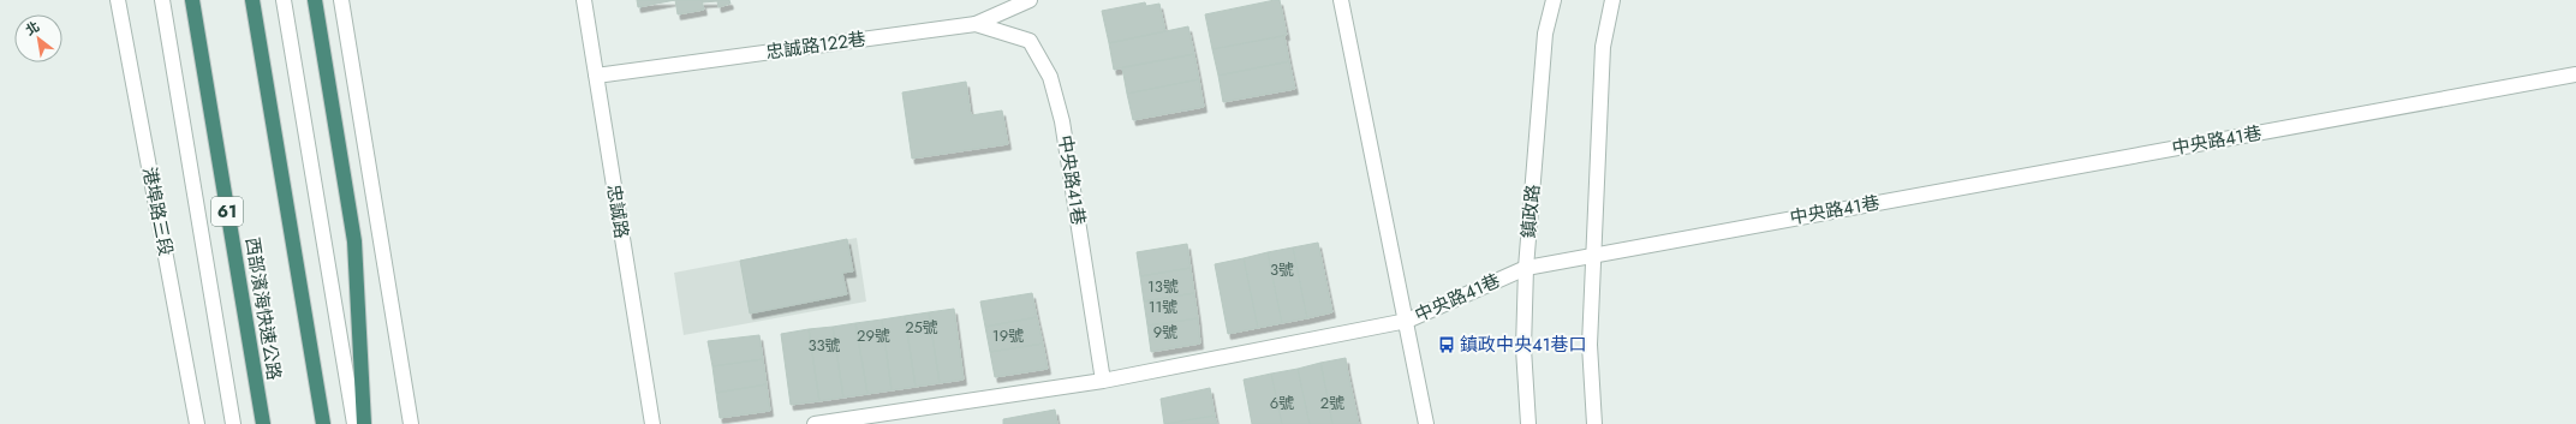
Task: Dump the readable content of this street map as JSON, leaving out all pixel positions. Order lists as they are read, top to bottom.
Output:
{
  "streets": {
    "highway": ["61", "西部濱海快速公路"],
    "street": [
      "忠誠路122巷",
      "中央路41巷",
      "港埠路三段",
      "忠誠路",
      "鎮政路"
    ]
  },
  "crossings": [
    ["忠誠路122巷", "中央路41巷"],
    ["忠誠路122巷", "忠誠路"],
    ["中央路41巷", "鎮政路"]
  ],
  "places": {
    "bus stop": ["鎮政中央41巷口"]
  },
  "house_numbers": [
    "3號",
    "13號",
    "11號",
    "25號",
    "9號",
    "29號",
    "19號",
    "33號",
    "6號",
    "2號"
  ],
  "north": "top left"
}
